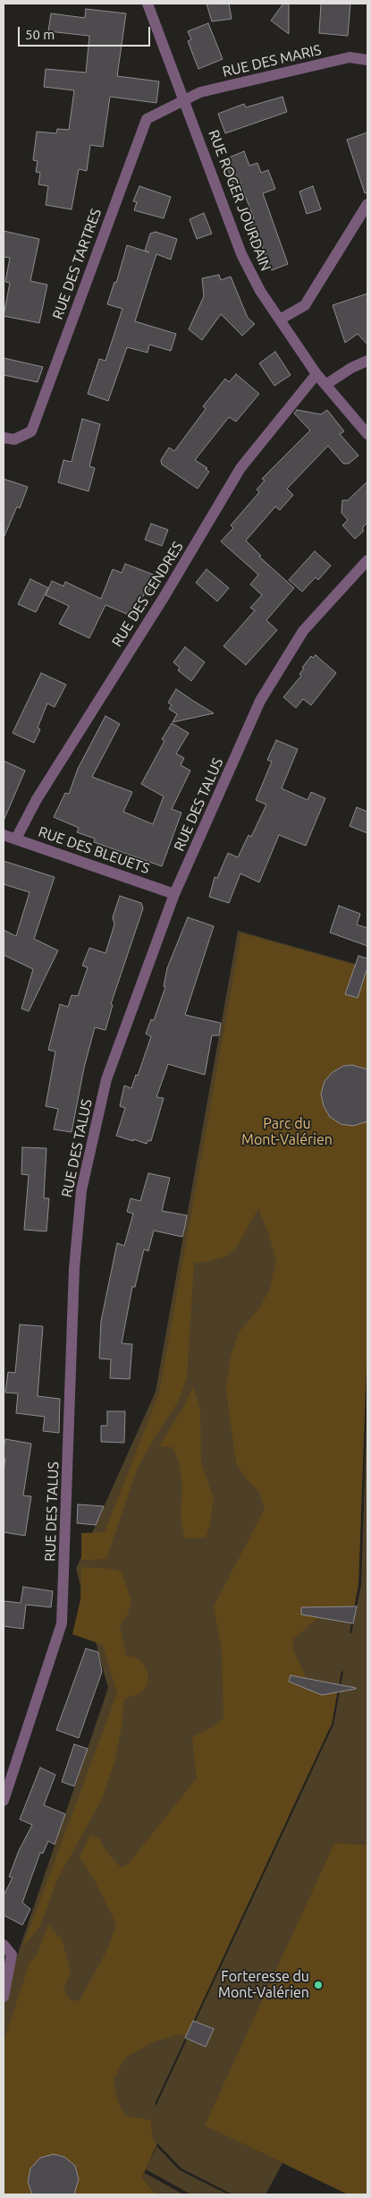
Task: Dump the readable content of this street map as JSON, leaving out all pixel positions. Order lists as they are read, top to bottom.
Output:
{
  "streets": {
    "street": [
      "RUE DES MARIS",
      "RUE ROGER JOURDAIN",
      "RUE DES TARTRES",
      "RUE DES CENDRES",
      "RUE DES TALUS",
      "RUE DES BLEUETS"
    ]
  },
  "crossings": [
    ["RUE DES MARIS", "RUE ROGER JOURDAIN"],
    ["RUE DES MARIS", "RUE DES TARTRES"],
    ["RUE ROGER JOURDAIN", "RUE DES TARTRES"],
    ["RUE ROGER JOURDAIN", "RUE DES CENDRES"],
    ["RUE DES CENDRES", "RUE DES BLEUETS"],
    ["RUE DES TALUS", "RUE DES BLEUETS"]
  ],
  "parks": ["Parc du Mont-Valérien"],
  "places": ["Forteresse du Mont-Valérien"],
  "scale_bar": "50 m"
}
